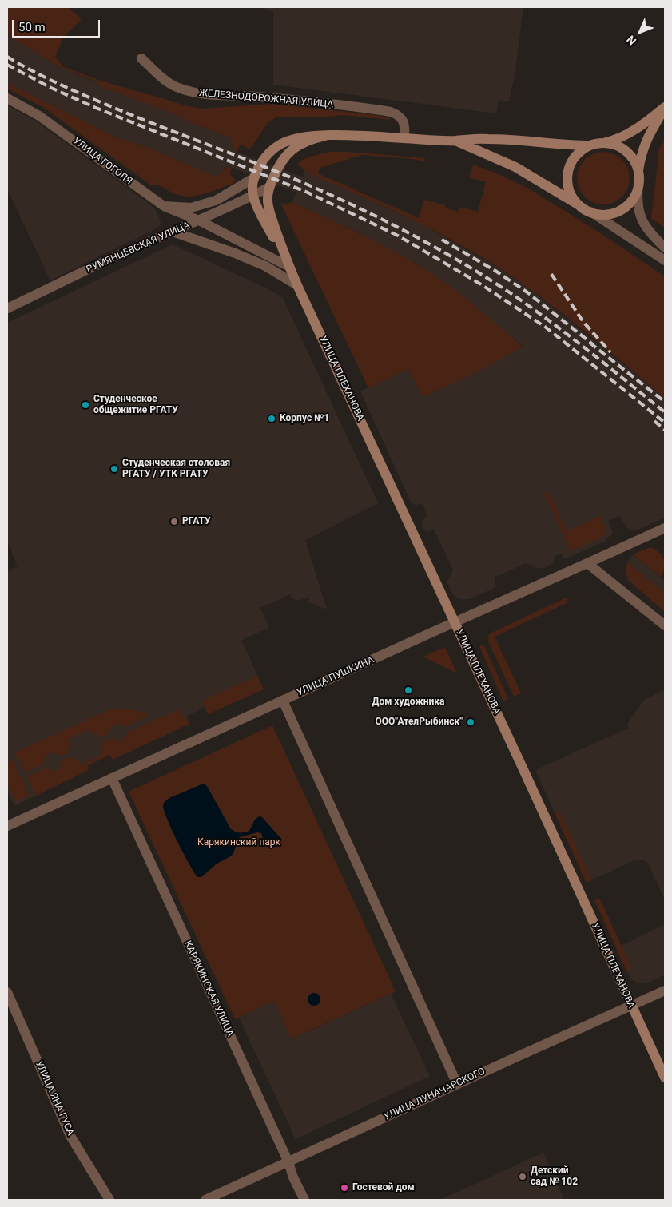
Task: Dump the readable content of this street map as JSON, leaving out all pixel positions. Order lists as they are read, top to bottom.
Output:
{
  "streets": {
    "main road": ["УЛИЦА ПЛЕХАНОВА"],
    "street": [
      "ЖЕЛЕЗНОДОРОЖНАЯ УЛИЦА",
      "УЛИЦА ГОГОЛЯ",
      "РУМЯНЦЕВСКАЯ УЛИЦА",
      "УЛИЦА ПУШКИНА",
      "КАРЯКИНСКАЯ УЛИЦА",
      "УЛИЦА ЛУНАЧАРСКОГО",
      "УЛИЦА ЯНА ГУСА"
    ]
  },
  "crossings": [
    ["УЛИЦА ГОГОЛЯ", "РУМЯНЦЕВСКАЯ УЛИЦА"],
    ["УЛИЦА ГОГОЛЯ", "УЛИЦА ПЛЕХАНОВА"],
    ["РУМЯНЦЕВСКАЯ УЛИЦА", "УЛИЦА ПЛЕХАНОВА"],
    ["УЛИЦА ПЛЕХАНОВА", "УЛИЦА ПУШКИНА"],
    ["УЛИЦА ПЛЕХАНОВА", "УЛИЦА ЛУНАЧАРСКОГО"],
    ["УЛИЦА ПУШКИНА", "КАРЯКИНСКАЯ УЛИЦА"],
    ["КАРЯКИНСКАЯ УЛИЦА", "УЛИЦА ЛУНАЧАРСКОГО"]
  ],
  "parks": ["Карякинский парк"],
  "places": [
    "Студенческое общежитие РГАТУ",
    "Корпус №1",
    "Студенческая столовая РГАТУ / УТК РГАТУ",
    "РГАТУ",
    "Дом художника",
    "ООО\"АтелРыбинск\"",
    "Детский сад № 102",
    "Гостевой дом"
  ],
  "scale_bar": "50 m",
  "north": "bottom left"
}
